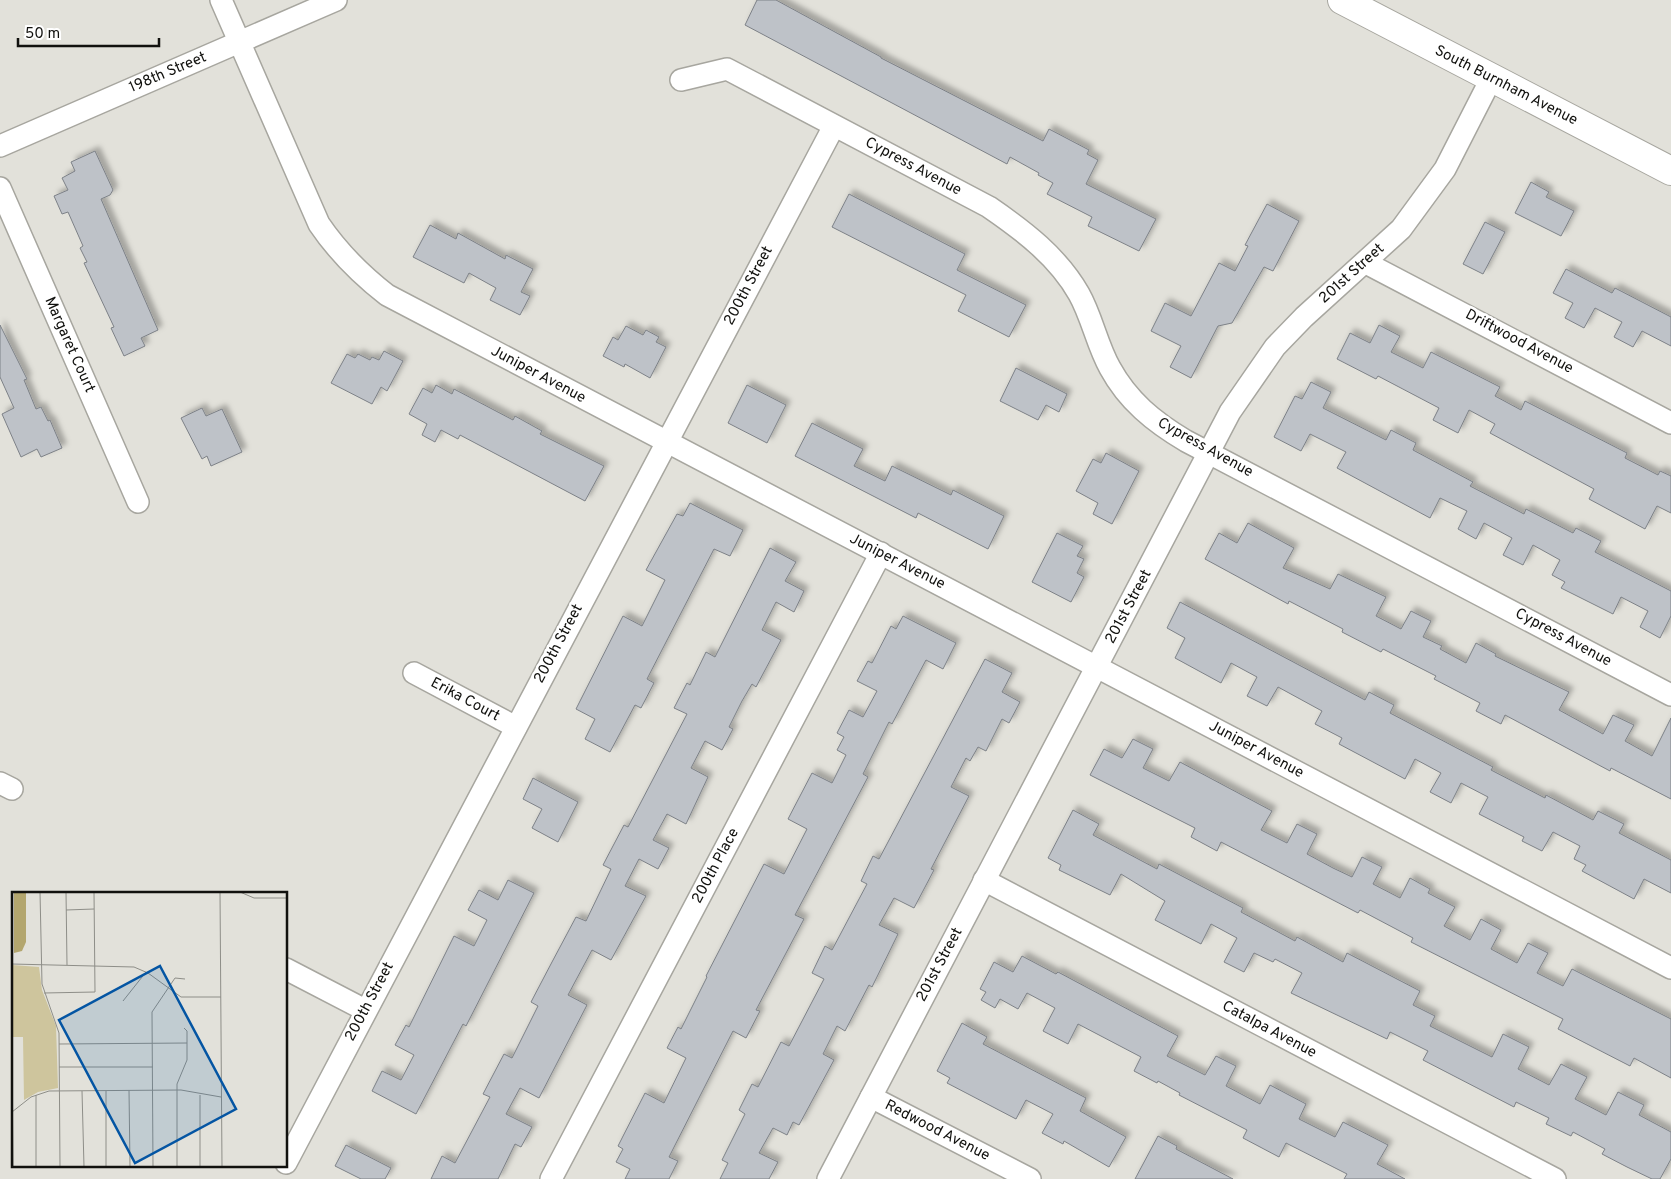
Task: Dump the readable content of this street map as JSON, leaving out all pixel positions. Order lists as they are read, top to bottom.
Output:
{
  "streets": {
    "main road": ["South Burnham Avenue"],
    "street": [
      "198th Street",
      "Cypress Avenue",
      "201st Street",
      "200th Street",
      "Driftwood Avenue",
      "Margaret Court",
      "Juniper Avenue",
      "Erika Court",
      "200th Place",
      "Catalpa Avenue",
      "Redwood Avenue"
    ]
  },
  "crossings": [
    ["198th Street", "Juniper Avenue"],
    ["South Burnham Avenue", "201st Street"],
    ["Cypress Avenue", "201st Street"],
    ["Cypress Avenue", "200th Street"],
    ["201st Street", "Driftwood Avenue"],
    ["201st Street", "Juniper Avenue"],
    ["201st Street", "Catalpa Avenue"],
    ["201st Street", "Redwood Avenue"],
    ["200th Street", "Juniper Avenue"],
    ["200th Street", "Erika Court"],
    ["Juniper Avenue", "200th Place"]
  ],
  "scale_bar": "50 m"
}
